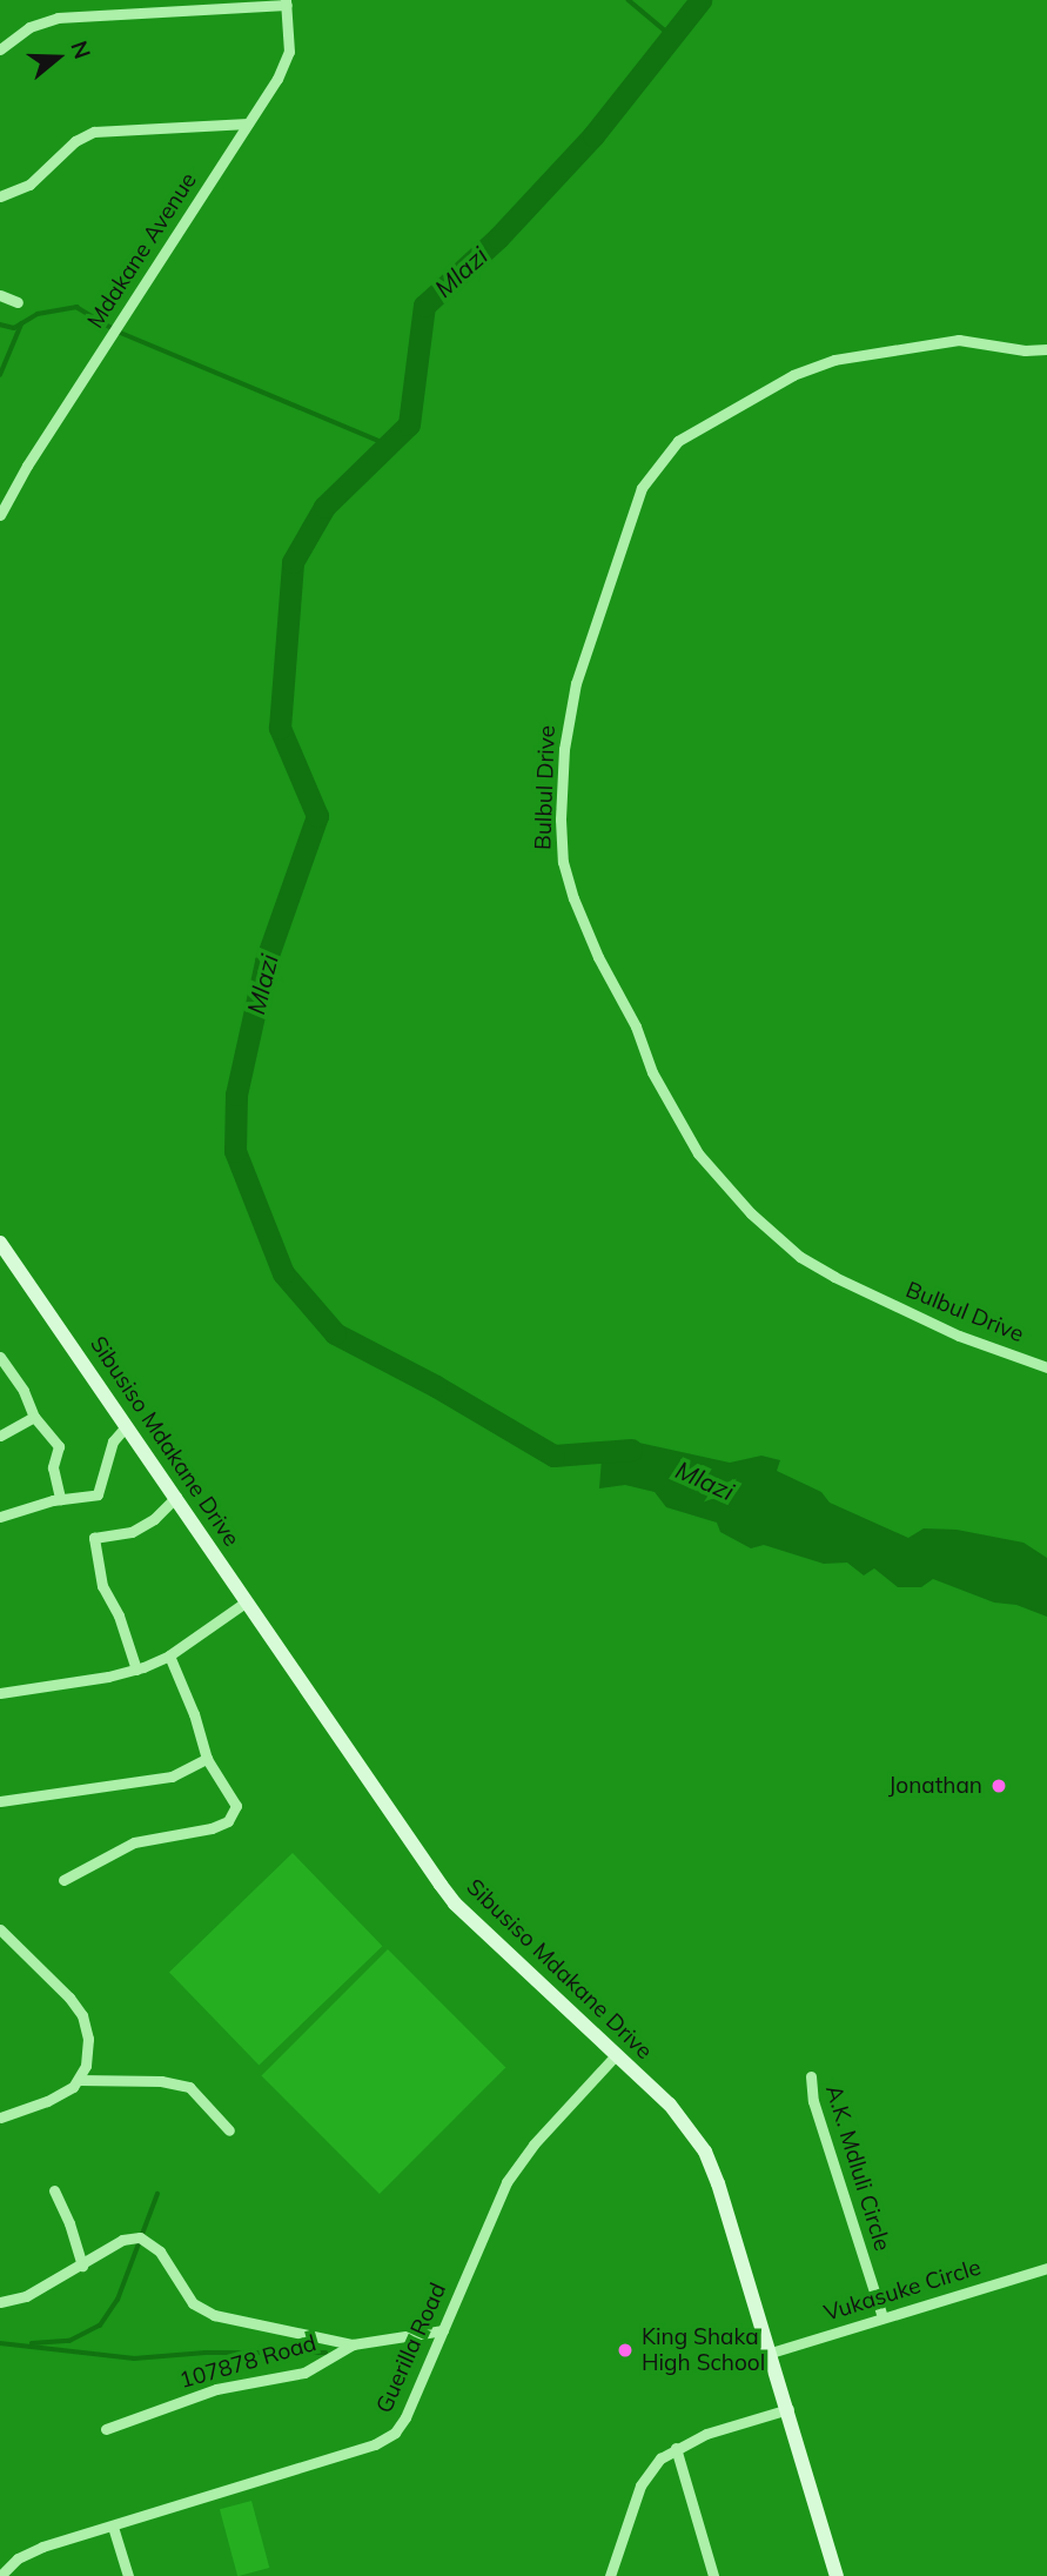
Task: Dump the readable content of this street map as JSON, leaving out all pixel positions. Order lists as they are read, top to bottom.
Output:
{
  "streets": {
    "street": [
      "Mdakane Avenue",
      "Bulbul Drive",
      "Sibusiso Mdakane Drive",
      "A.K. Mdluli Circle",
      "Vukasuke Circle",
      "Guerilla Road",
      "107878 Road"
    ]
  },
  "crossings": [
    ["Sibusiso Mdakane Drive", "Vukasuke Circle"],
    ["Sibusiso Mdakane Drive", "Guerilla Road"],
    ["A.K. Mdluli Circle", "Vukasuke Circle"]
  ],
  "water": ["Mlazi"],
  "places": ["Jonathan", "King Shaka High School"],
  "north": "right"
}
